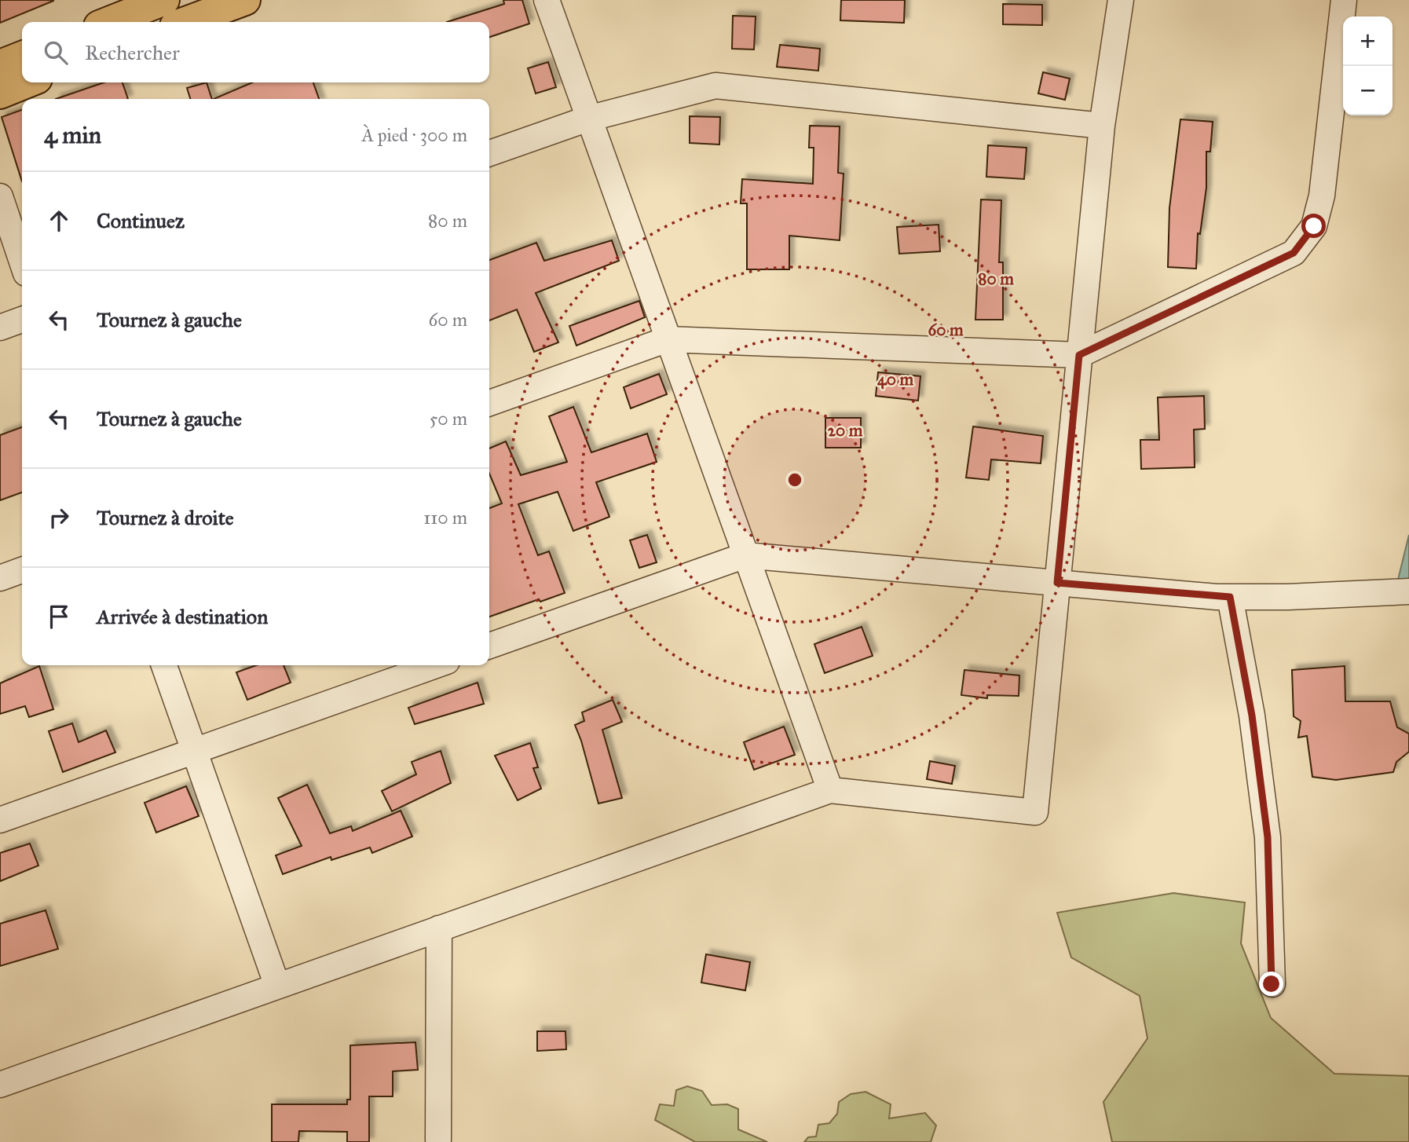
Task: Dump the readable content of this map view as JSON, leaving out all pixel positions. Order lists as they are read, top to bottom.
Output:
{
  "page": {
    "map_buttons": ["+", "−"],
    "search": "Rechercher",
    "heading": ["4 min", "À pied · 300 m"],
    "list": [
      ["Continuez", "80 m"],
      ["Tournez à gauche", "60 m"],
      ["Tournez à gauche", "50 m"],
      ["Tournez à droite", "110 m"],
      "Arrivée à destination"
    ]
  },
  "rings": [
    "80 m",
    "60 m",
    "40 m",
    "20 m"
  ]
}
